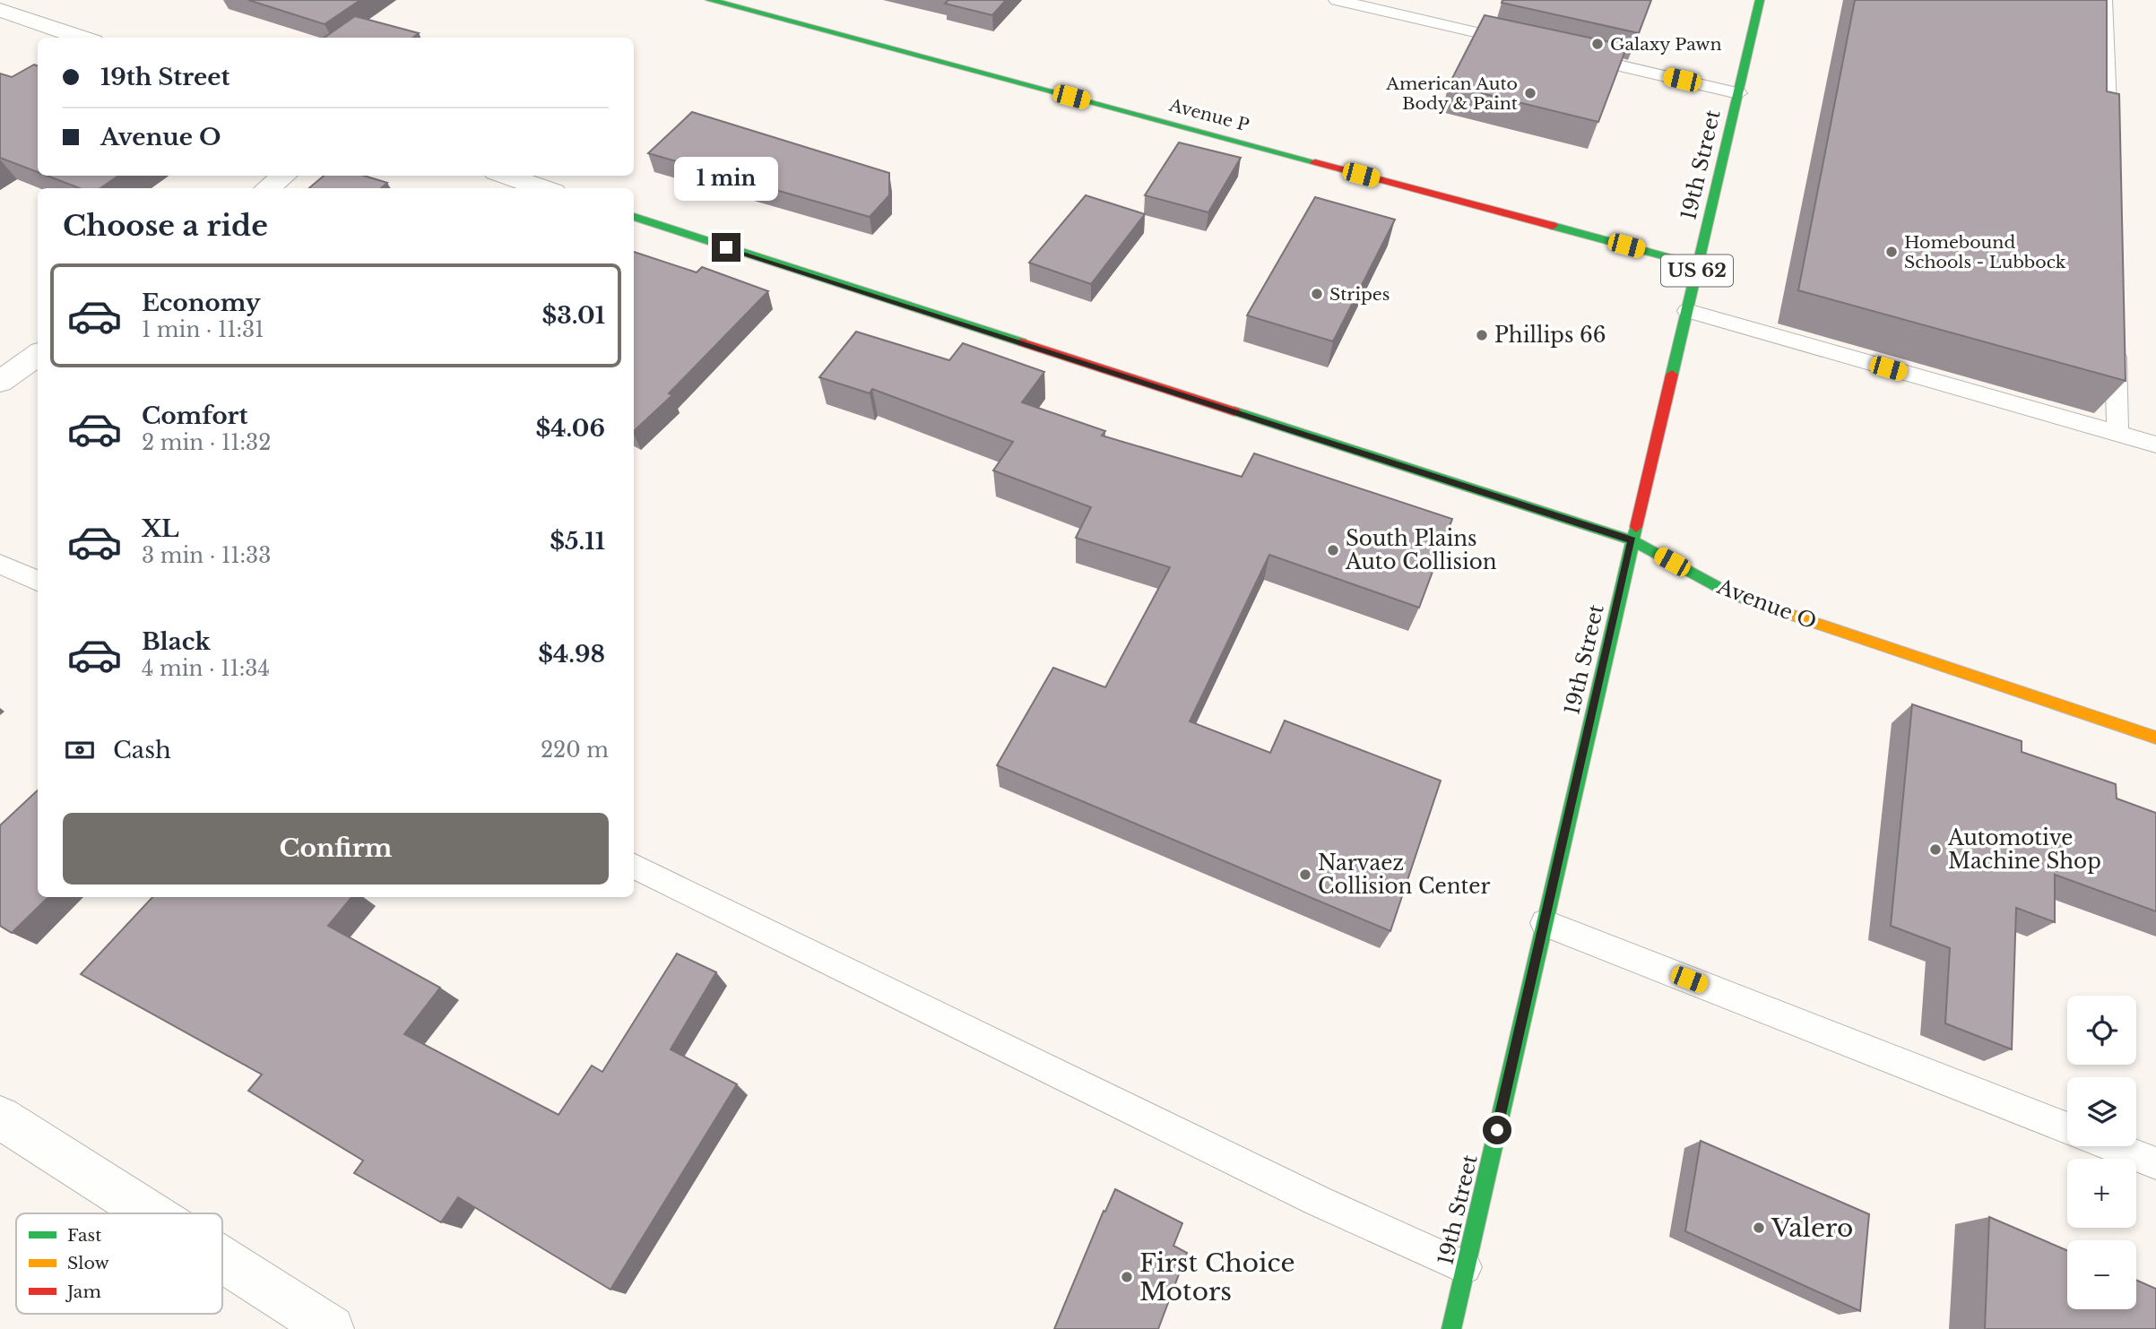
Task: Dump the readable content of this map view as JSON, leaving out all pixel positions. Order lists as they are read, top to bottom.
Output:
{
  "streets": {
    "street": [
      "Avenue P",
      "19th Street",
      "US 62",
      "Avenue O"
    ]
  },
  "crossings": [
    ["Avenue P", "19th Street"],
    ["19th Street", "Avenue O"]
  ],
  "places": [
    "Galaxy Pawn",
    "American Auto Body & Paint",
    "Homebound Schools - Lubbock",
    "Stripes",
    "Phillips 66",
    "South Plains Auto Collision",
    "Automotive Machine Shop",
    "Narvaez Collision Center",
    "Valero",
    "First Choice Motors"
  ],
  "legend": ["Fast", "Slow", "Jam"],
  "page": {
    "banner": ["19th Street", "Avenue O"],
    "bubble": "1 min",
    "heading": "Choose a ride",
    "list": [
      {
        "name": "Economy",
        "note": "1 min · 11:31",
        "value": "$3.01"
      },
      {
        "name": "Comfort",
        "note": "2 min · 11:32",
        "value": "$4.06"
      },
      {
        "name": "XL",
        "note": "3 min · 11:33",
        "value": "$5.11"
      },
      {
        "name": "Black",
        "note": "4 min · 11:34",
        "value": "$4.98"
      }
    ],
    "pay": ["Cash", "220 m"],
    "buttons": "Confirm",
    "map_buttons": ["+", "−"]
  }
}
